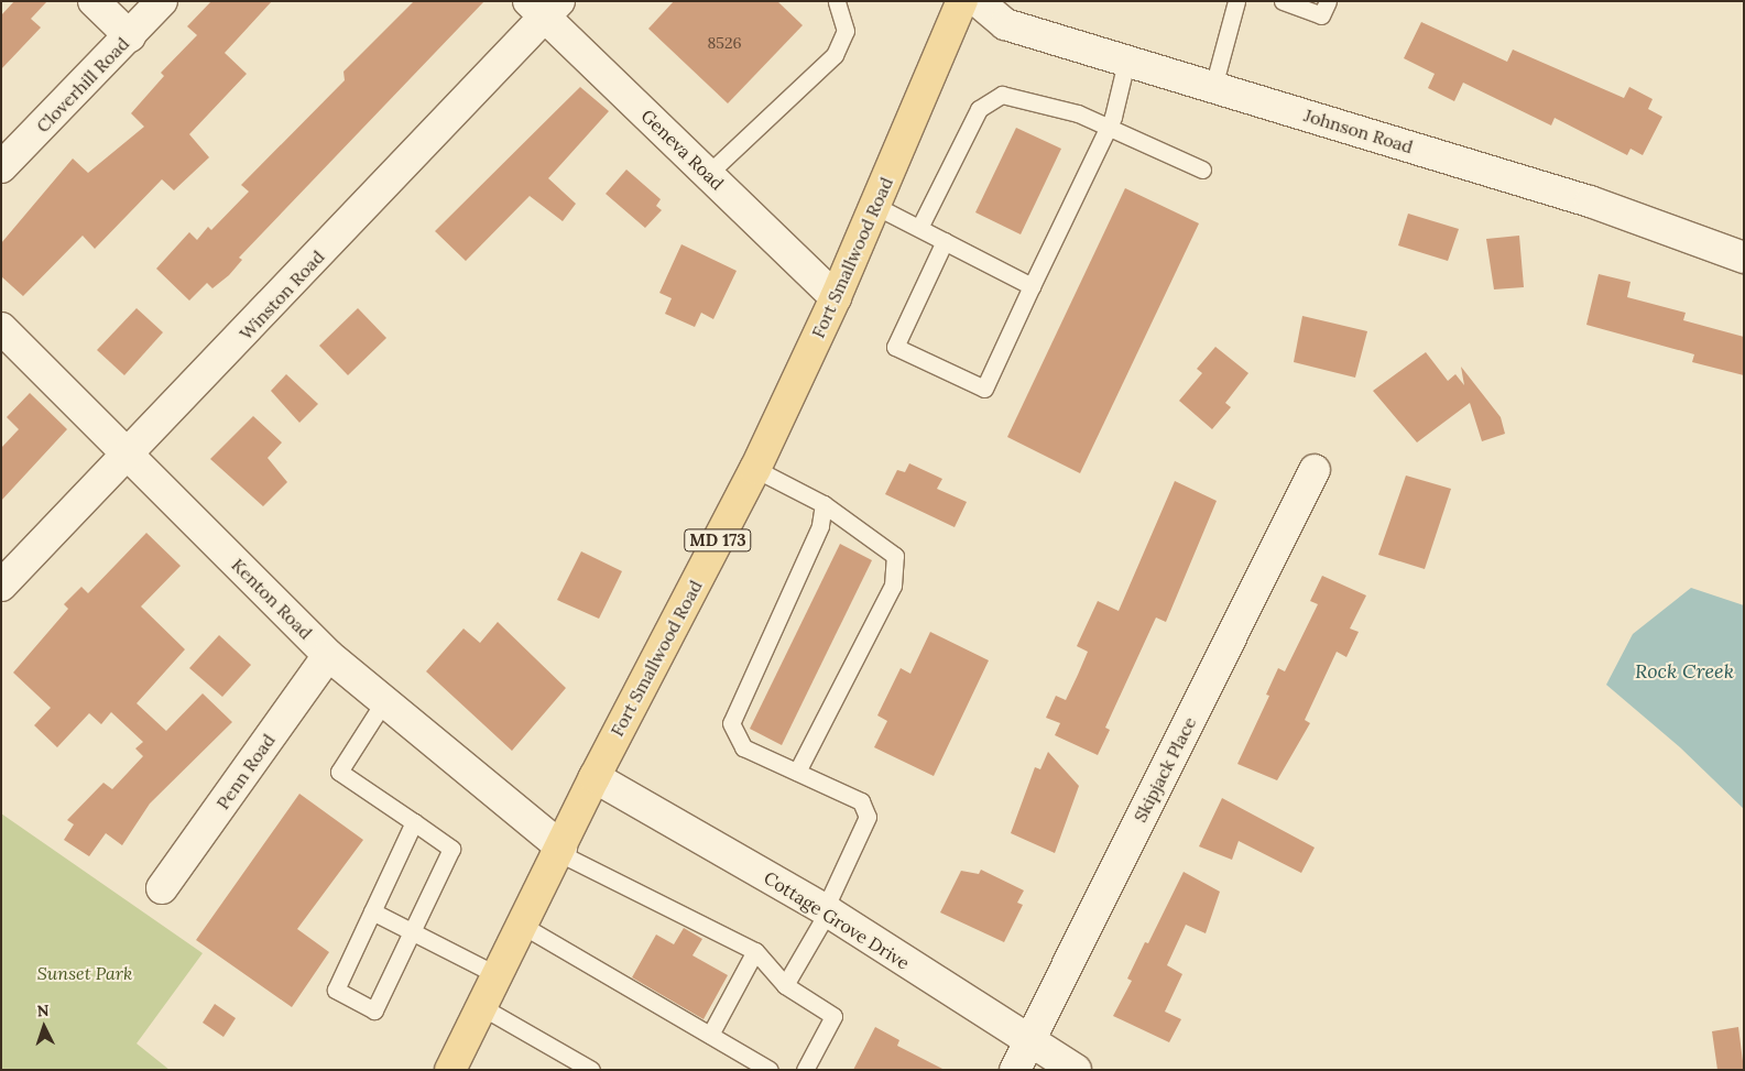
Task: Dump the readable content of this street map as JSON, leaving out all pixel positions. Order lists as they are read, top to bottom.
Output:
{
  "streets": {
    "main road": ["Fort Smallwood Road", "MD 173"],
    "street": [
      "Cloverhill Road",
      "Johnson Road",
      "Geneva Road",
      "Winston Road",
      "Kenton Road",
      "Skipjack Place",
      "Penn Road",
      "Cottage Grove Drive"
    ]
  },
  "crossings": [
    ["Geneva Road", "Fort Smallwood Road"],
    ["Geneva Road", "Winston Road"],
    ["Fort Smallwood Road", "Kenton Road"],
    ["Fort Smallwood Road", "Cottage Grove Drive"],
    ["Winston Road", "Kenton Road"],
    ["Kenton Road", "Penn Road"],
    ["Skipjack Place", "Cottage Grove Drive"]
  ],
  "water": ["Rock Creek"],
  "parks": ["Sunset Park"],
  "house_numbers": ["8526"],
  "north": "top"
}
